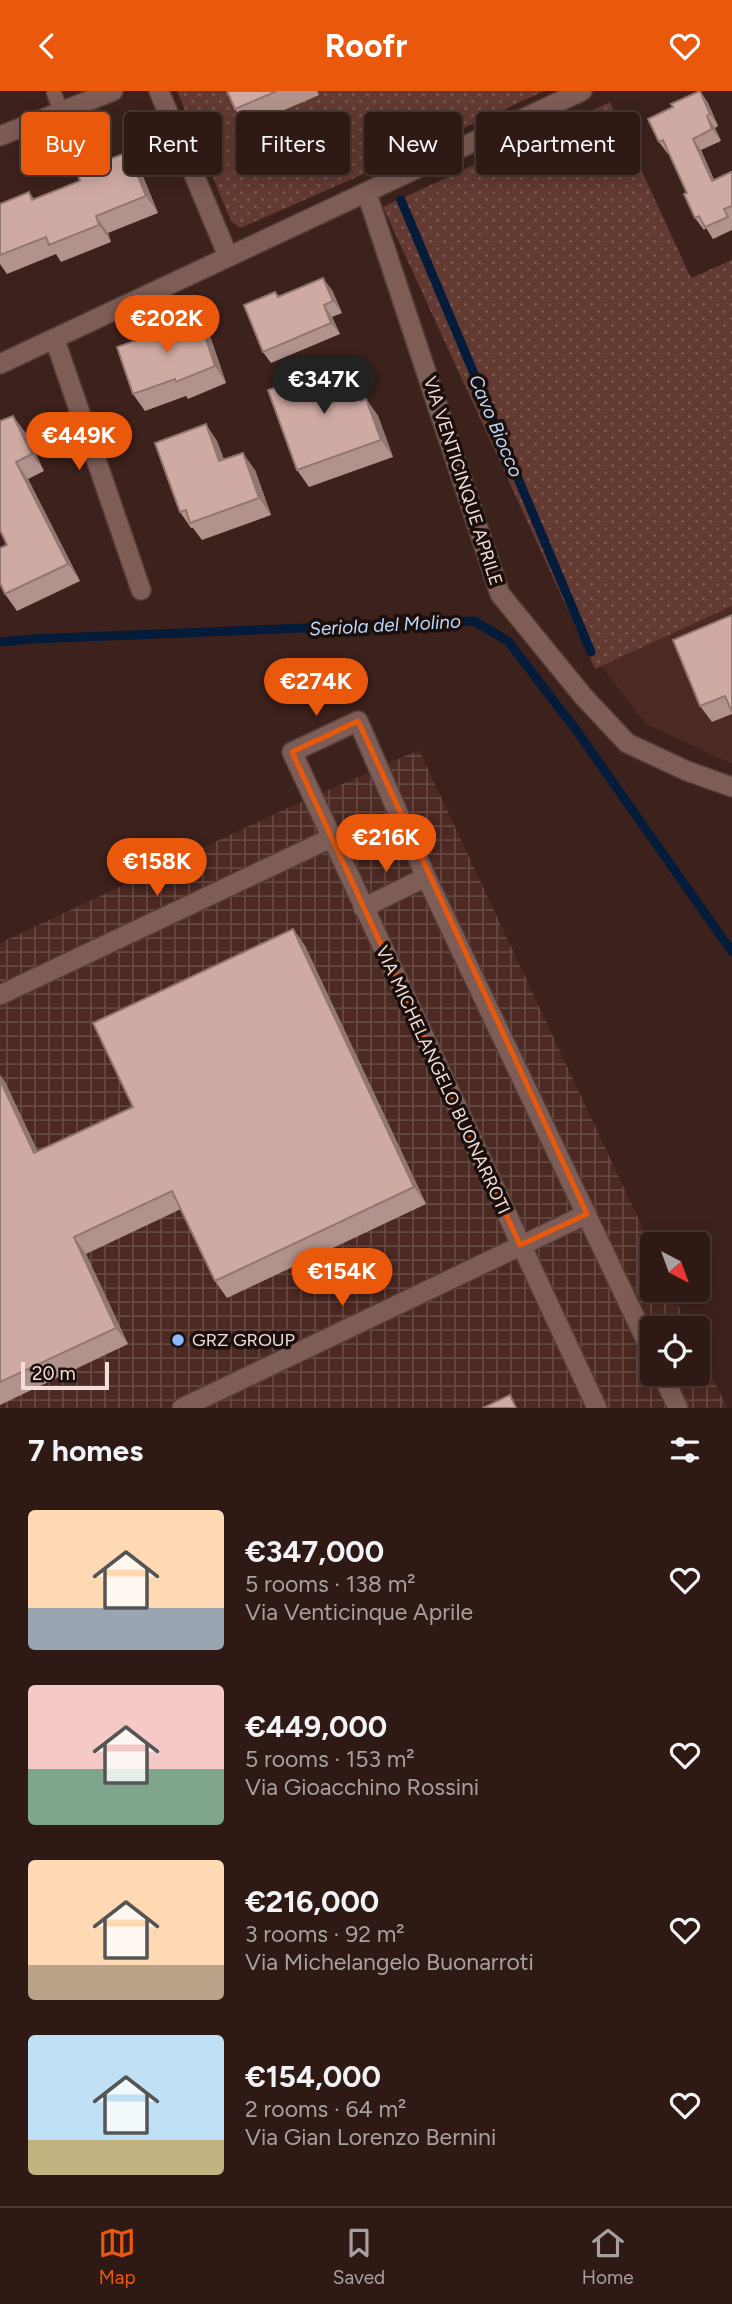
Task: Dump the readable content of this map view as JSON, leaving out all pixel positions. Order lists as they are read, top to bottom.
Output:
{
  "streets": {
    "street": ["VIA VENTICINQUE APRILE", "VIA MICHELANGELO BUONARROTI"]
  },
  "water": ["Cavo Biocco", "Seriola del Molino"],
  "places": ["GRZ GROUP"],
  "scale_bar": "20 m",
  "north": "bottom right",
  "page": {
    "header": "Roofr",
    "chip": [
      "Buy",
      "Rent",
      "Filters",
      "New",
      "Apartment"
    ],
    "price": [
      "€202K",
      "€347K",
      "€449K",
      "€274K",
      "€216K",
      "€158K",
      "€154K"
    ],
    "scale": "20 m",
    "heading": "7 homes",
    "list": [
      {
        "name": "€347,000",
        "note": "5 rooms · 138 m² · Via Venticinque Aprile"
      },
      {
        "name": "€449,000",
        "note": "5 rooms · 153 m² · Via Gioacchino Rossini"
      },
      {
        "name": "€216,000",
        "note": "3 rooms · 92 m² · Via Michelangelo Buonarroti"
      },
      {
        "name": "€154,000",
        "note": "2 rooms · 64 m² · Via Gian Lorenzo Bernini"
      }
    ],
    "tabs": ["Map", "Saved", "Home"]
  }
}
